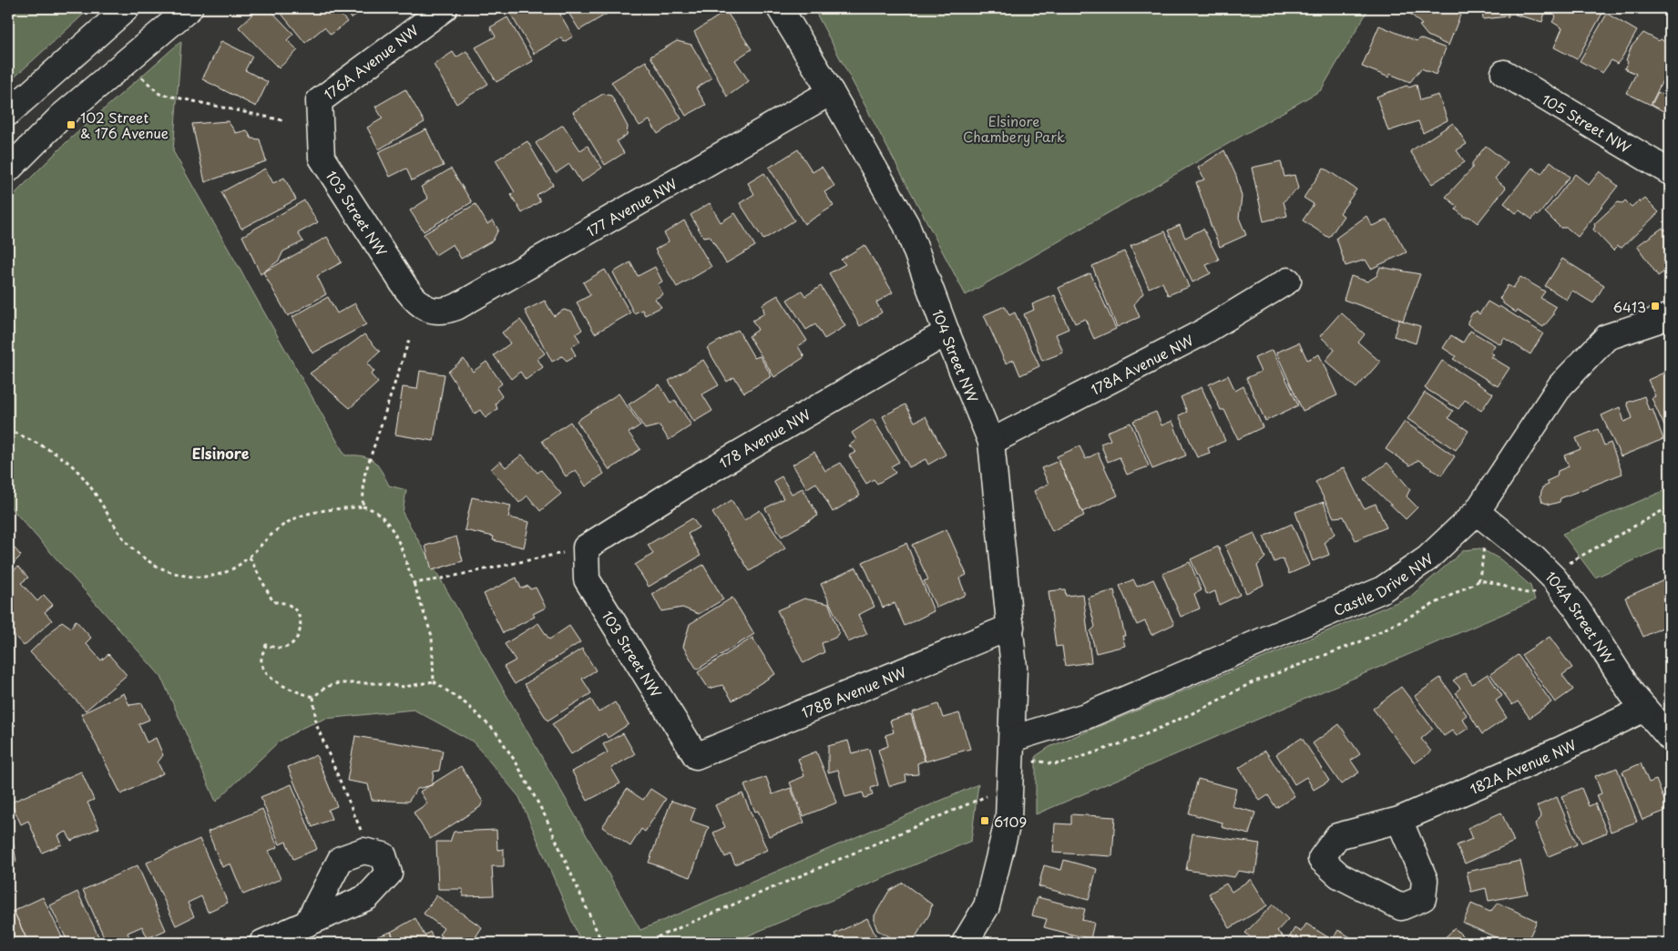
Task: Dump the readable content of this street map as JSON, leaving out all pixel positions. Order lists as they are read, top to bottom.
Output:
{
  "streets": {
    "street": [
      "176A Avenue NW",
      "105 Street NW",
      "177 Avenue NW",
      "103 Street NW",
      "104 Street NW",
      "178A Avenue NW",
      "178 Avenue NW",
      "Castle Drive NW",
      "104A Street NW",
      "178B Avenue NW",
      "182A Avenue NW"
    ]
  },
  "crossings": [
    ["176A Avenue NW", "103 Street NW"],
    ["177 Avenue NW", "103 Street NW"],
    ["177 Avenue NW", "104 Street NW"],
    ["103 Street NW", "178 Avenue NW"],
    ["103 Street NW", "178B Avenue NW"],
    ["104 Street NW", "178A Avenue NW"],
    ["104 Street NW", "178 Avenue NW"],
    ["104 Street NW", "Castle Drive NW"],
    ["104 Street NW", "178B Avenue NW"],
    ["Castle Drive NW", "104A Street NW"],
    ["104A Street NW", "182A Avenue NW"]
  ],
  "districts": ["Elsinore"],
  "parks": ["Elsinore Chambery Park"],
  "places": {
    "transit": ["102 Street & 176 Avenue", "6413", "6109"]
  }
}
